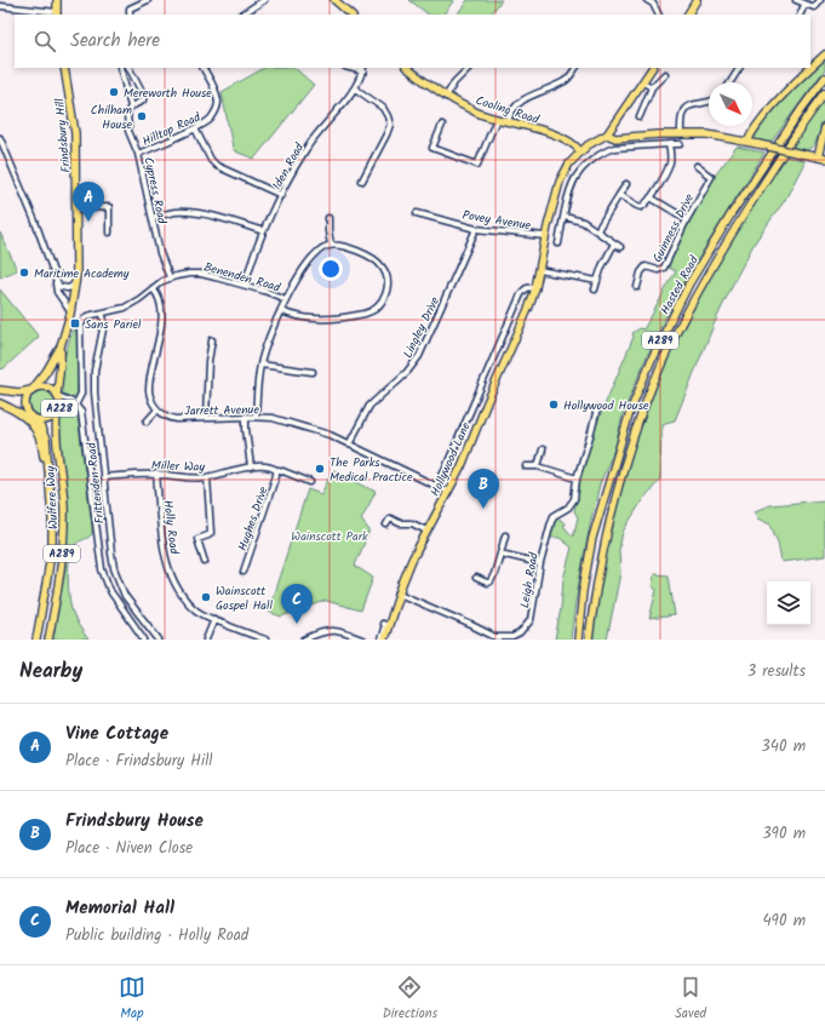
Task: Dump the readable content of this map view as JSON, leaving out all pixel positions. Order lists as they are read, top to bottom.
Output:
{
  "streets": {
    "main road": [
      "Cooling Road",
      "Frindsbury Hill",
      "Hasted Road",
      "A289",
      "A228",
      "Hollywood Lane",
      "Wulfere Way"
    ],
    "street": [
      "Hilltop Road",
      "Iden Road",
      "Cypress Road",
      "Povey Avenue",
      "Guinness Drive",
      "Benenden Road",
      "Lingley Drive",
      "Jarrett Avenue",
      "Miller Way",
      "Frittenden Road",
      "Hughes Drive",
      "Holly Road",
      "Leigh Road"
    ]
  },
  "crossings": [
    ["Cooling Road", "Hollywood Lane"],
    ["Hilltop Road", "Cypress Road"],
    ["Frindsbury Hill", "A228"],
    ["Frindsbury Hill", "Wulfere Way"],
    ["Iden Road", "Benenden Road"],
    ["Cypress Road", "Benenden Road"],
    ["Povey Avenue", "Lingley Drive"],
    ["Povey Avenue", "Hollywood Lane"],
    ["Benenden Road", "Frittenden Road"],
    ["Lingley Drive", "Jarrett Avenue"],
    ["A289", "Wulfere Way"],
    ["A228", "Wulfere Way"],
    ["Jarrett Avenue", "Hollywood Lane"],
    ["Hollywood Lane", "Leigh Road"],
    ["Miller Way", "Frittenden Road"],
    ["Miller Way", "Hughes Drive"],
    ["Miller Way", "Holly Road"]
  ],
  "parks": ["Wainscott Park"],
  "places": {
    "other": [
      "Mereworth House",
      "Chilham House",
      "Maritime Academy",
      "Hollywood House",
      "The Parks Medical Practice",
      "Wainscott Gospel Hall"
    ],
    "transit": ["Sans Pariel"]
  },
  "north": "bottom right",
  "page": {
    "search": "Search here",
    "pins": ["A", "B", "C"],
    "heading": ["Nearby", "3 results"],
    "list": [
      {
        "mark": "A",
        "name": "Vine Cottage",
        "note": "Place · Frindsbury Hill",
        "value": "340 m"
      },
      {
        "mark": "B",
        "name": "Frindsbury House",
        "note": "Place · Niven Close",
        "value": "390 m"
      },
      {
        "mark": "C",
        "name": "Memorial Hall",
        "note": "Public building · Holly Road",
        "value": "490 m"
      }
    ],
    "nav": ["Map", "Directions", "Saved"]
  }
}
